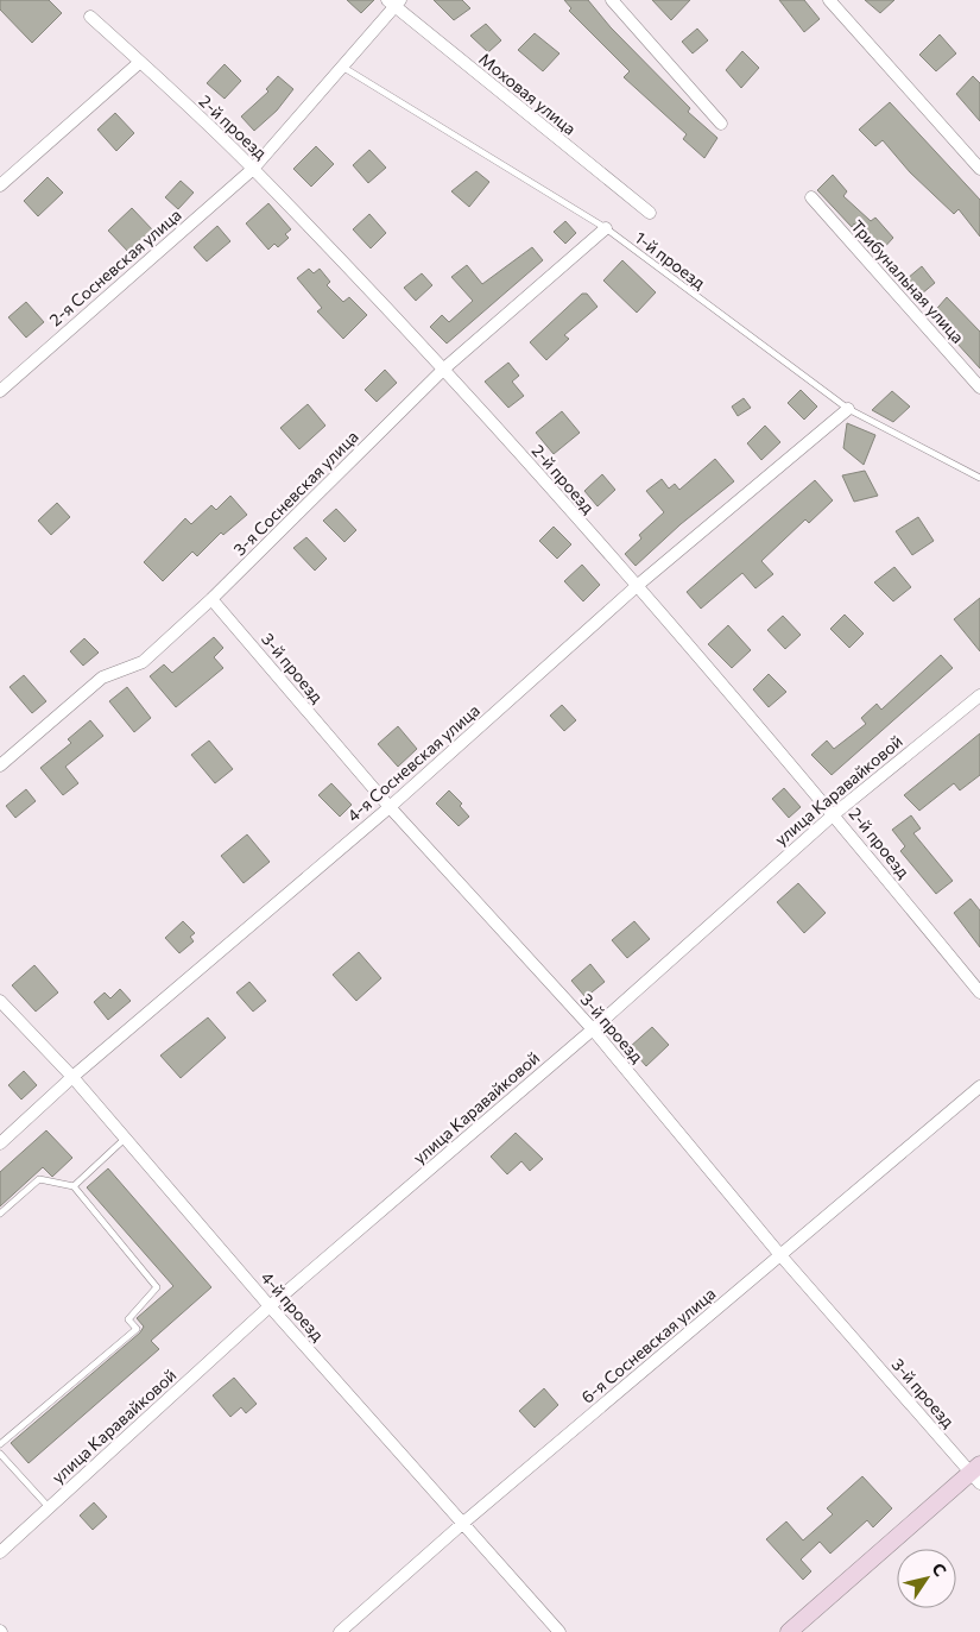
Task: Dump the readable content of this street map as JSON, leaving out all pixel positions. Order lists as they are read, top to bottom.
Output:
{
  "streets": {
    "street": [
      "Моховая улица",
      "2-й проезд",
      "2-я Сосневская улица",
      "Трибунальная улица",
      "3-я Сосневская улица",
      "3-й проезд",
      "4-я Сосневская улица",
      "улица Каравайковой",
      "4-й проезд",
      "6-я Сосневская улица"
    ],
    "lane": ["1-й проезд"]
  },
  "crossings": [
    ["Моховая улица", "2-я Сосневская улица"],
    ["2-й проезд", "2-я Сосневская улица"],
    ["2-й проезд", "3-я Сосневская улица"],
    ["2-й проезд", "4-я Сосневская улица"],
    ["2-й проезд", "улица Каравайковой"],
    ["1-й проезд", "2-я Сосневская улица"],
    ["1-й проезд", "3-я Сосневская улица"],
    ["1-й проезд", "4-я Сосневская улица"],
    ["3-я Сосневская улица", "3-й проезд"],
    ["3-й проезд", "4-я Сосневская улица"],
    ["3-й проезд", "улица Каравайковой"],
    ["3-й проезд", "6-я Сосневская улица"],
    ["4-я Сосневская улица", "4-й проезд"],
    ["улица Каравайковой", "4-й проезд"],
    ["4-й проезд", "6-я Сосневская улица"]
  ],
  "north": "top right"
}
